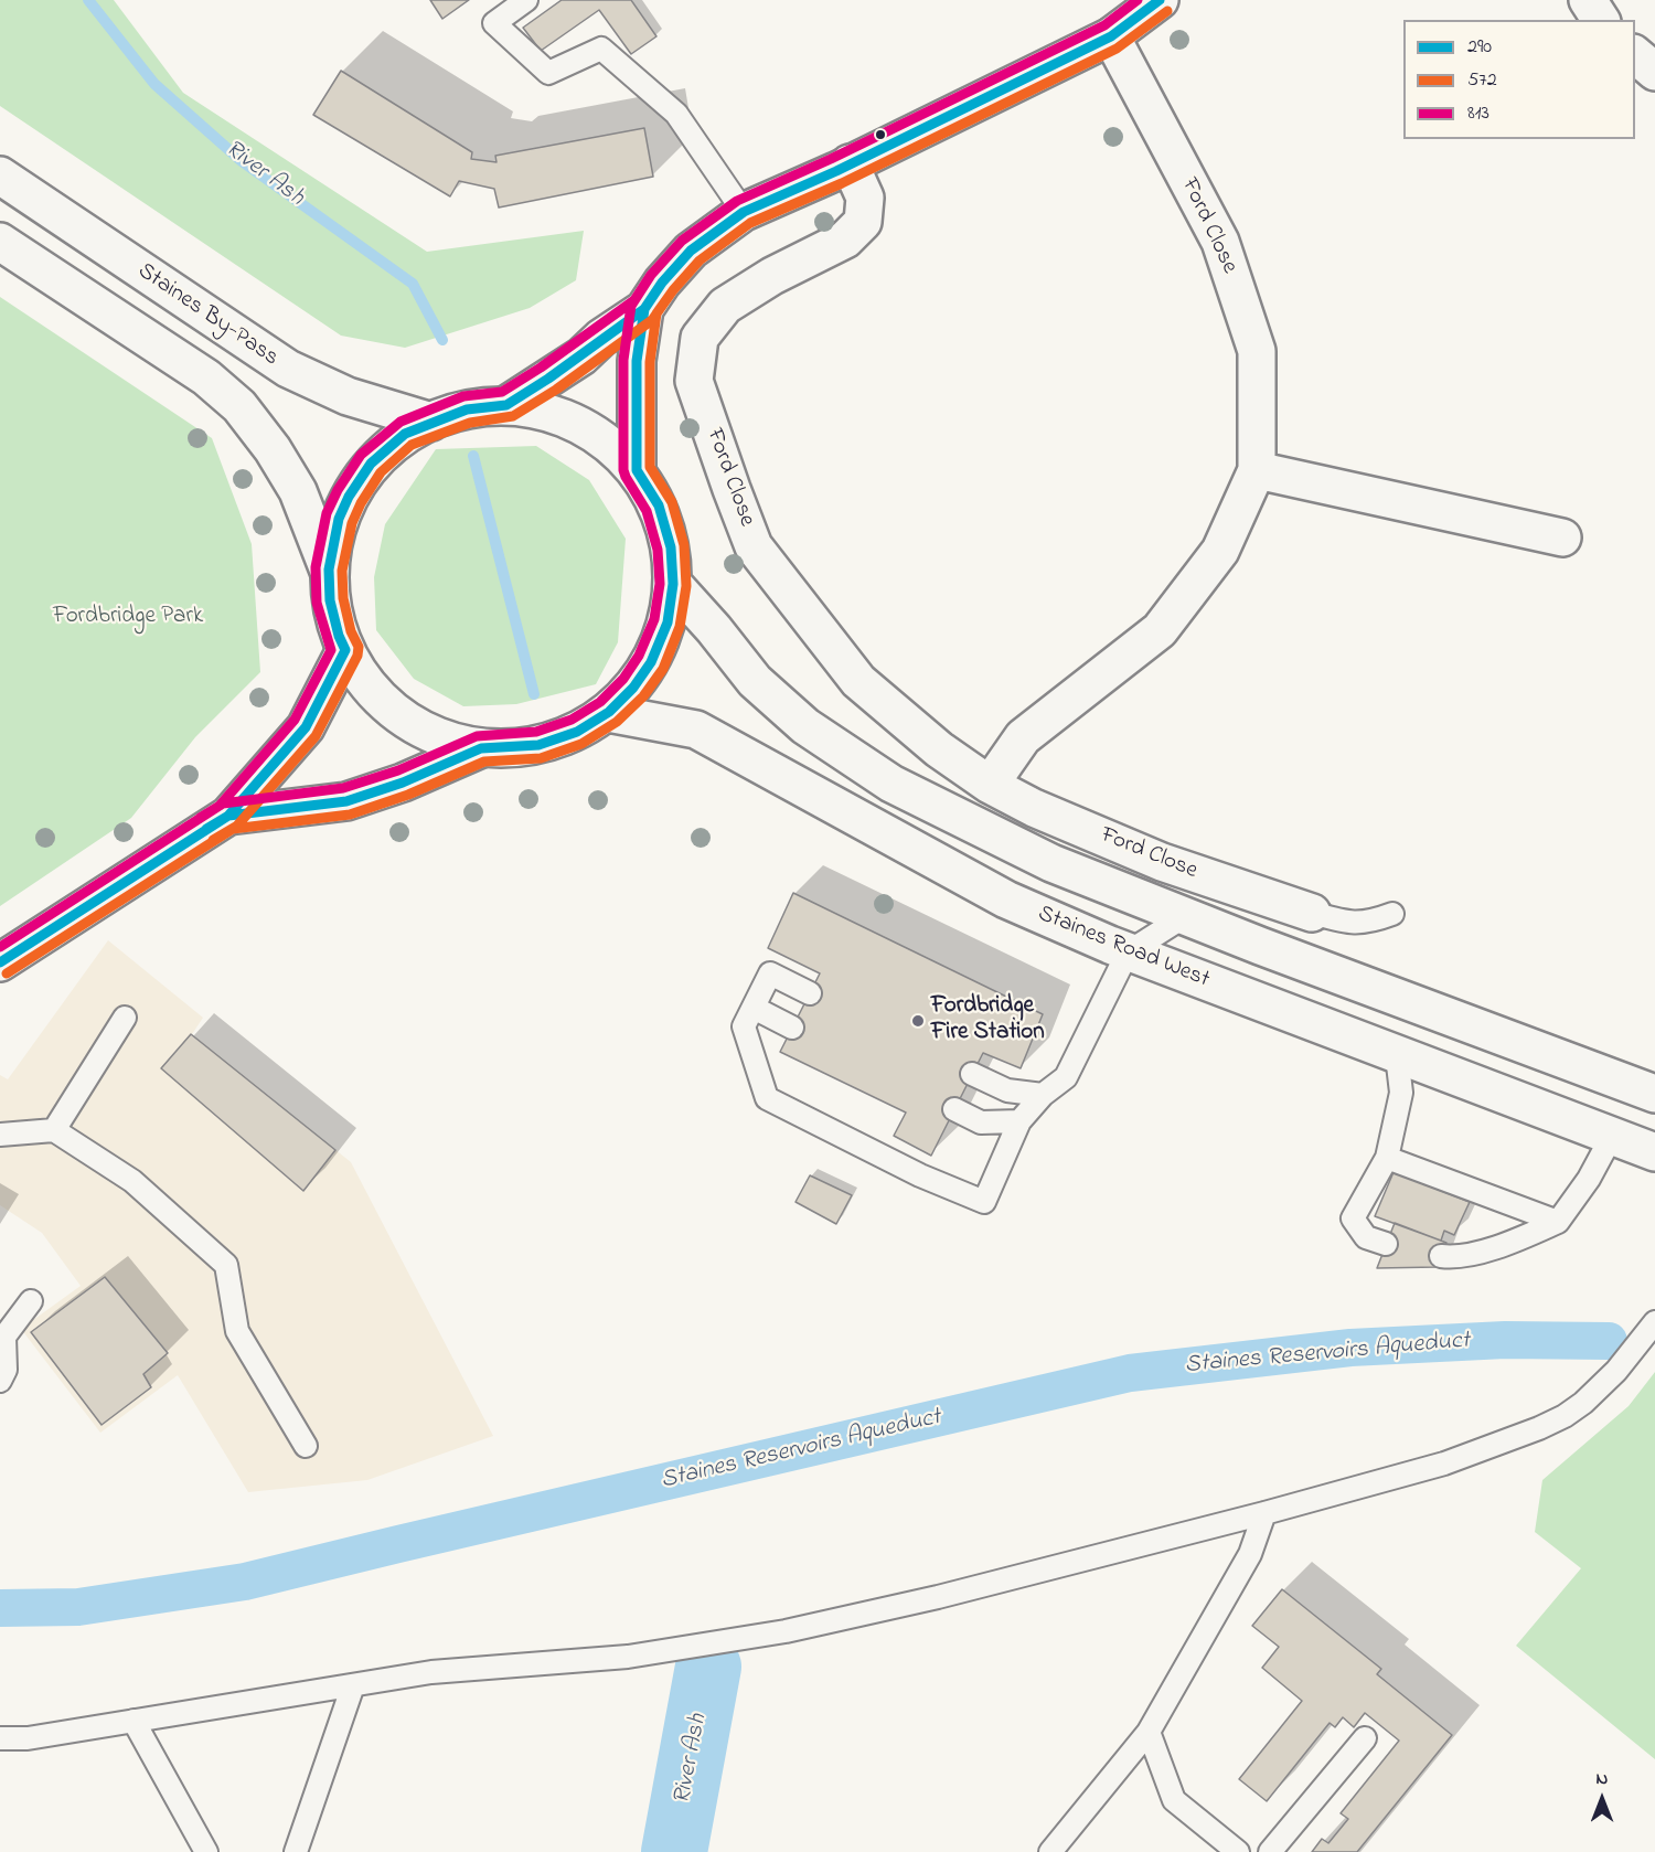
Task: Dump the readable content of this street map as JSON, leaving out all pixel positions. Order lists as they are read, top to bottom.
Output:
{
  "streets": {
    "main road": ["Ford Close", "Staines By-Pass", "Staines Road West"]
  },
  "water": ["River Ash", "Staines Reservoirs Aqueduct"],
  "parks": ["Fordbridge Park"],
  "places": ["Fordbridge Fire Station"],
  "lines": ["transit line 290", "transit line 813", "transit line 572"],
  "legend": ["290", "572", "813"],
  "north": "top"
}
